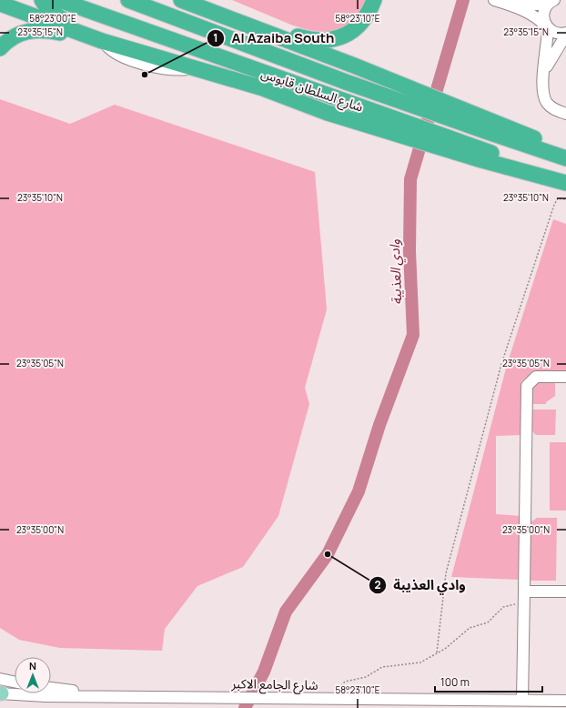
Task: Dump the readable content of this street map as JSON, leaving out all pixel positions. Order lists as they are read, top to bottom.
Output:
{
  "streets": {
    "highway": ["شارع السلطان قابوس"],
    "street": ["شارع الجامع الاكبر"]
  },
  "water": ["وادي العذيبة"],
  "places": ["Al Azaiba South", "وادي العذيبة"],
  "scale_bar": "100 m",
  "north": "top",
  "coordinates": [
    "58°23'00\"E",
    "58°23'10\"E",
    "23°35'15\"N",
    "23°35'10\"N",
    "23°35'05\"N",
    "23°35'00\"N"
  ]
}
